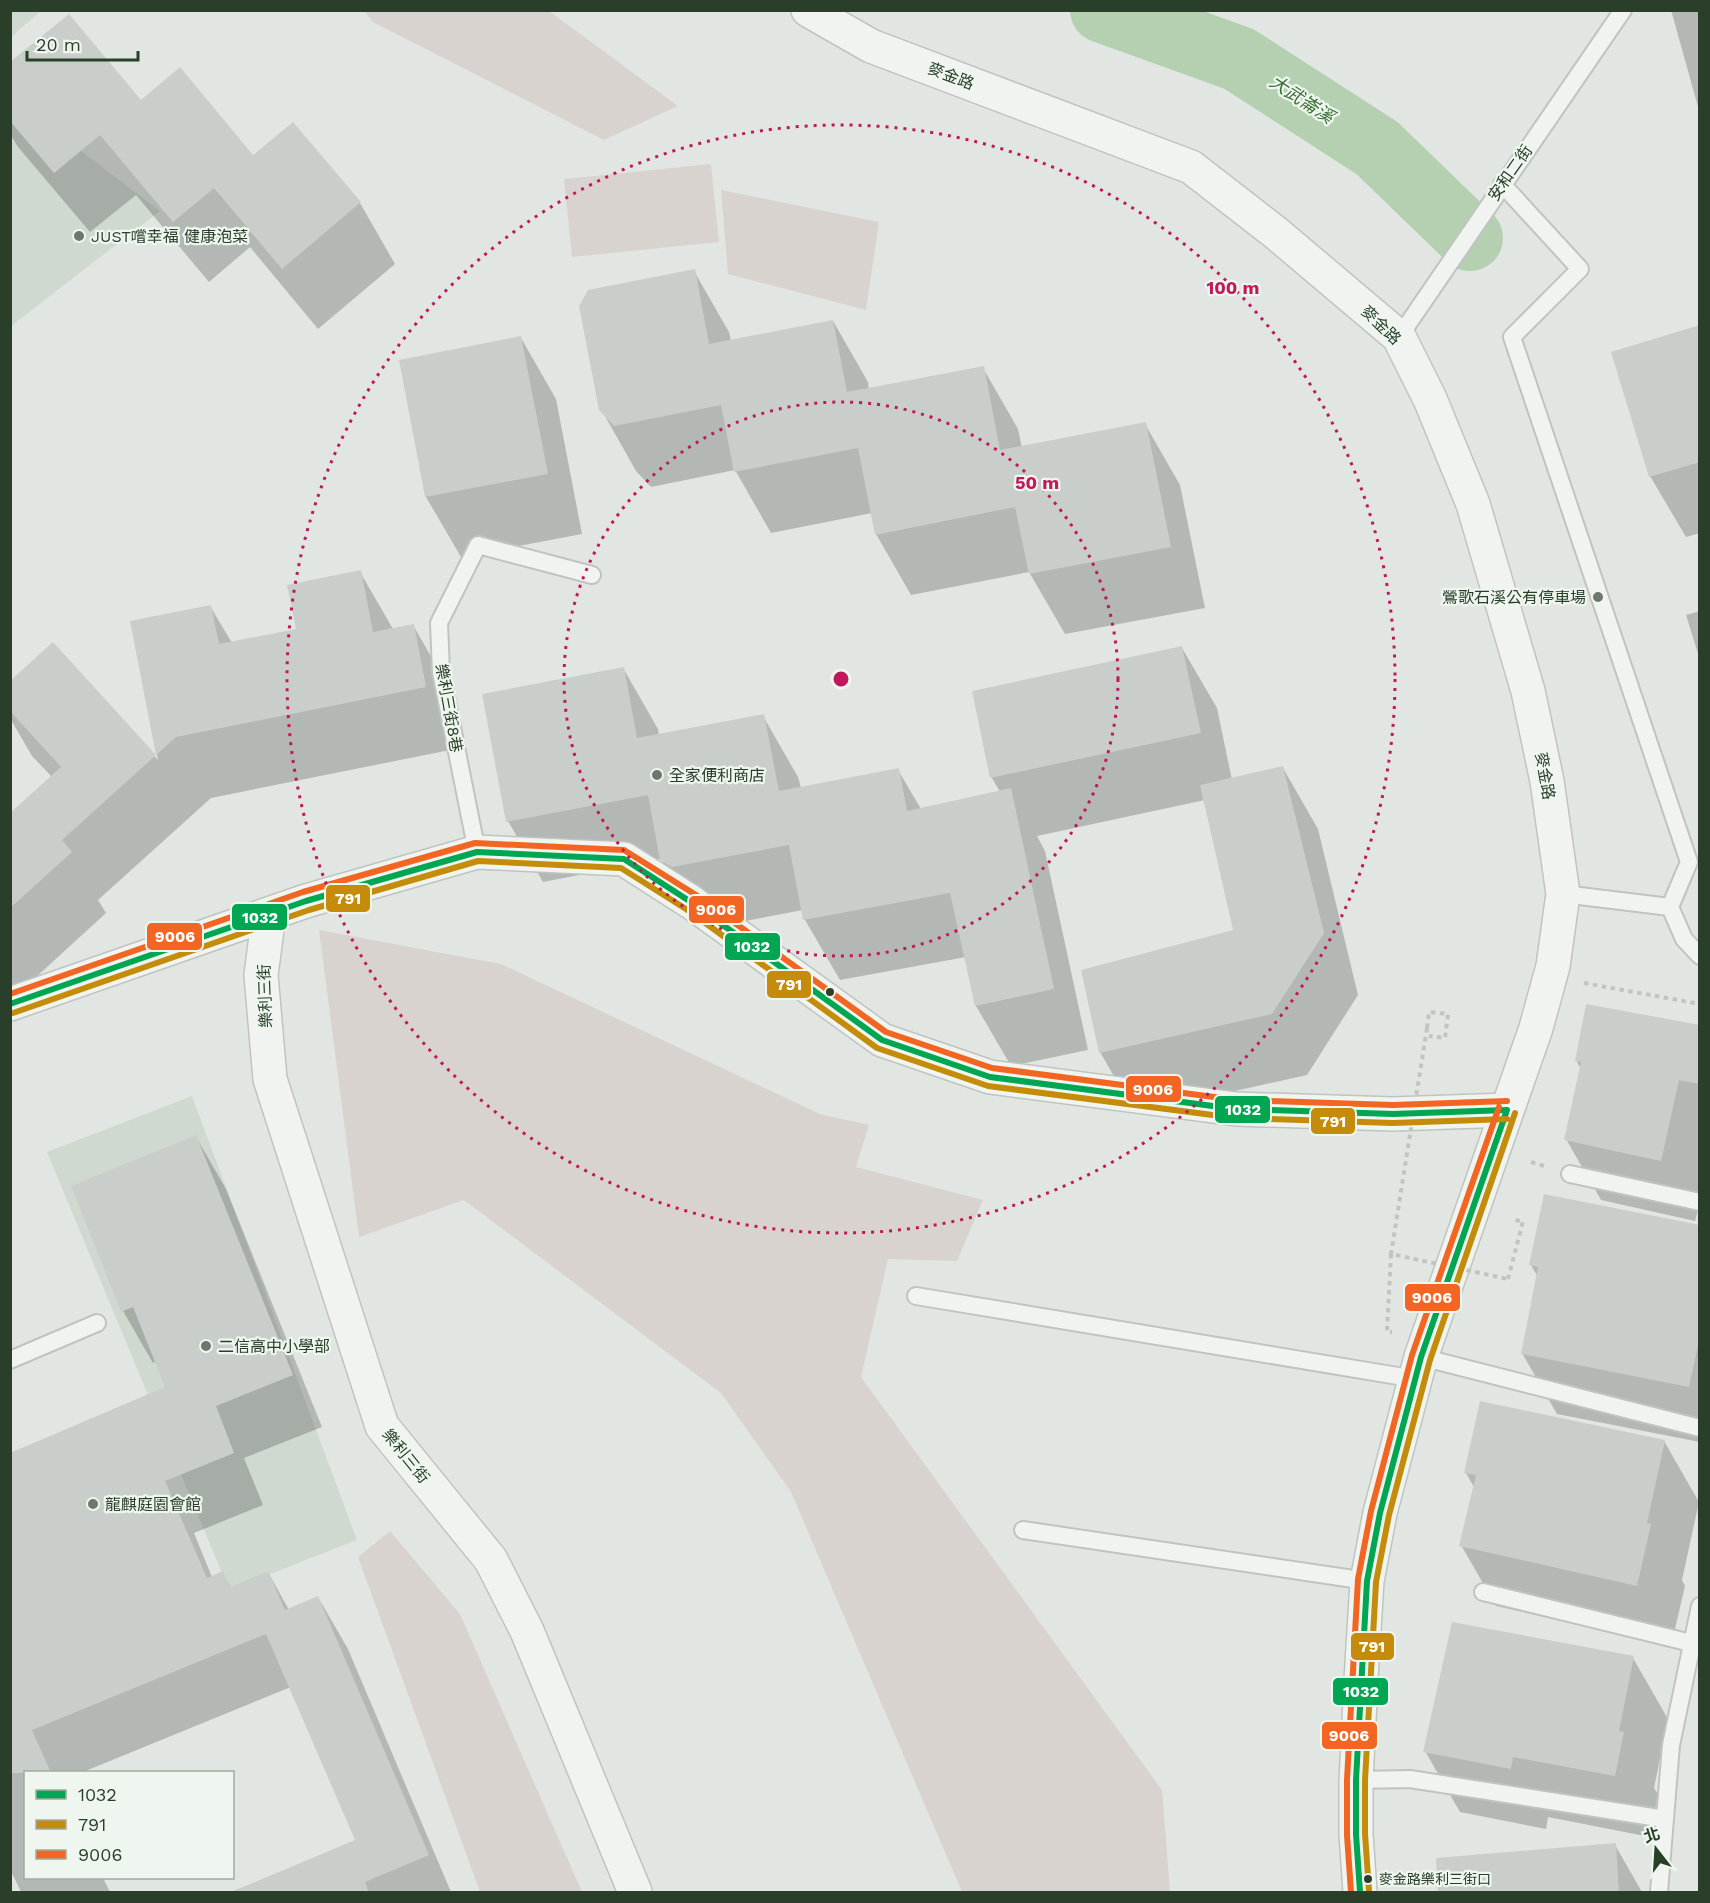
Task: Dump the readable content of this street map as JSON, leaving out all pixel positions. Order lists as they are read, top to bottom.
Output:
{
  "streets": {
    "street": ["麥金路", "樂利三街"],
    "lane": ["安和二街", "樂利三街8巷"]
  },
  "crossings": [
    ["麥金路", "安和二街"]
  ],
  "water": ["大武崙溪"],
  "places": [
    "JUST嚐幸福 健康泡菜",
    "鶯歌石溪公有停車場",
    "全家便利商店",
    "二信高中小學部",
    "龍麒庭園會館",
    "麥金路樂利三街口"
  ],
  "lines": ["transit line 9006", "transit line 1032", "transit line 791"],
  "legend": ["1032", "791", "9006"],
  "scale_bar": "20 m",
  "north": "top",
  "rings": ["100 m", "50 m"]
}
